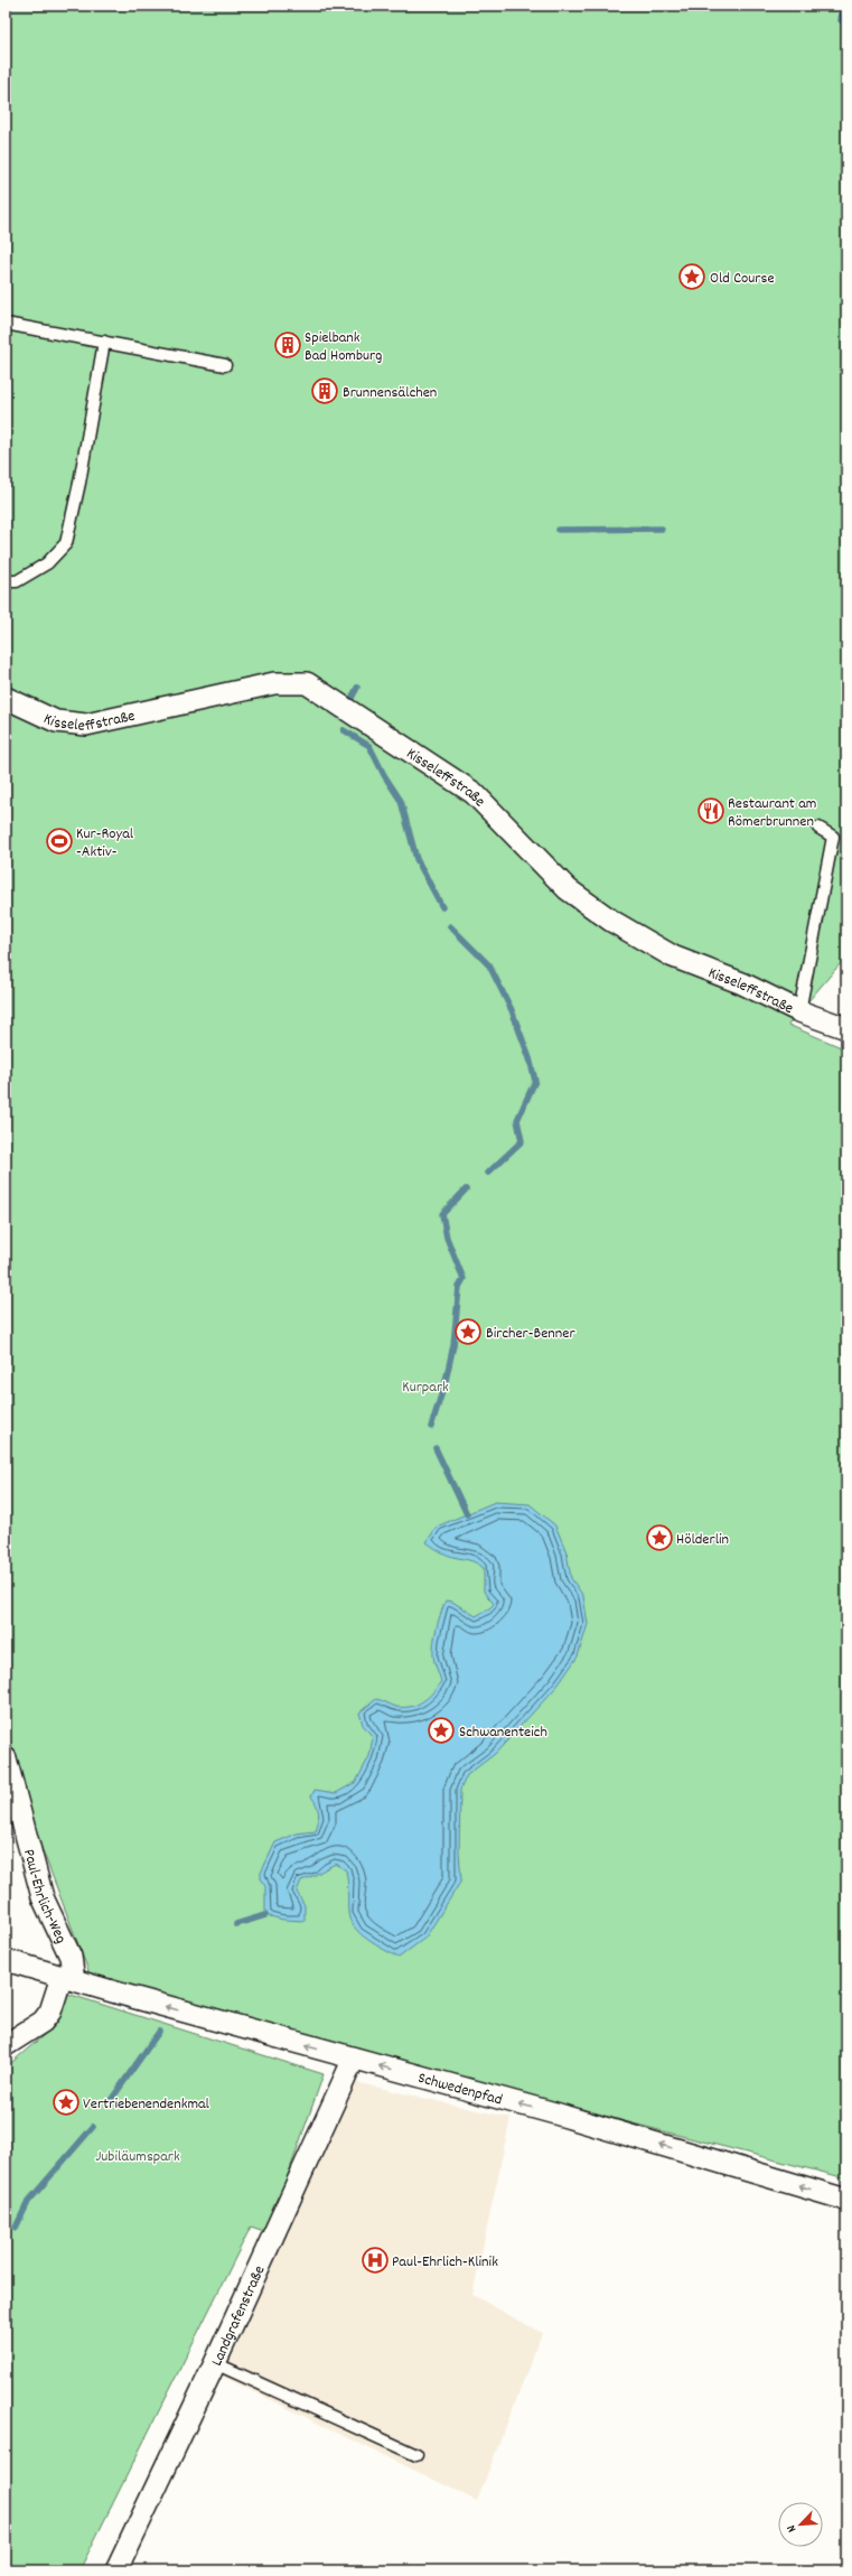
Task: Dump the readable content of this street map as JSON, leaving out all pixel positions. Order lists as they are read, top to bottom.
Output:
{
  "streets": {
    "street": [
      "Kisseleffstraße",
      "Paul-Ehrlich-Weg",
      "Schwedenpfad",
      "Landgrafenstraße"
    ]
  },
  "crossings": [
    ["Paul-Ehrlich-Weg", "Schwedenpfad"],
    ["Schwedenpfad", "Landgrafenstraße"]
  ],
  "one_way": ["Schwedenpfad"],
  "parks": ["Kurpark", "Jubiläumspark"],
  "places": {
    "place": [
      "Old Course",
      "Bircher-Benner",
      "Hölderlin",
      "Schwanenteich",
      "Vertriebenendenkmal"
    ],
    "building": ["Spielbank Bad Homburg", "Brunnensälchen"],
    "restaurant": ["Restaurant am Römerbrunnen"],
    "sports": ["Kur-Royal -Aktiv-"],
    "hospital": ["Paul-Ehrlich-Klinik"]
  },
  "north": "bottom left"
}
